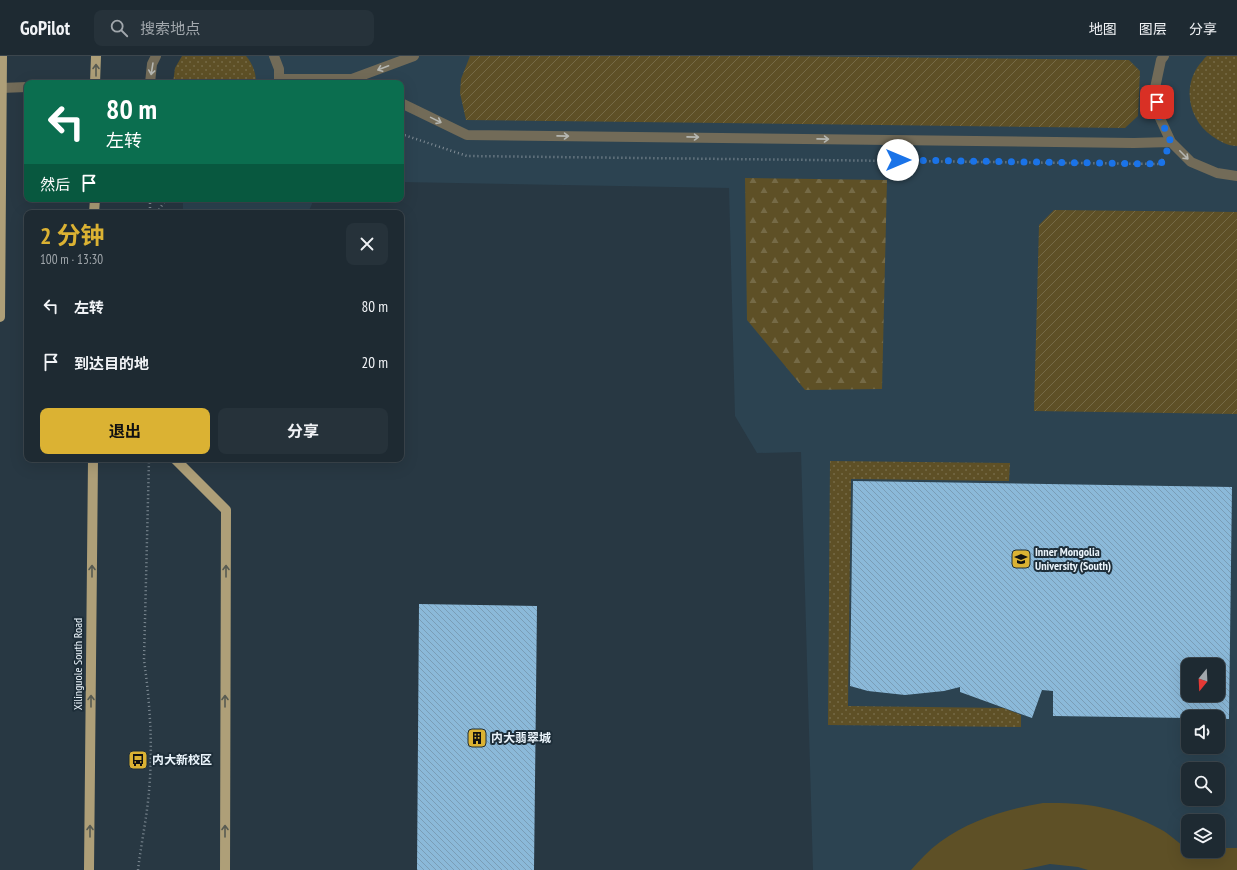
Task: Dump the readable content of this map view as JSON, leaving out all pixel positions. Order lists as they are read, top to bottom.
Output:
{
  "streets": {
    "main road": ["Xilinguole South Road"]
  },
  "one_way": ["Xilinguole South Road"],
  "places": {
    "school or university": ["Inner Mongolia University (South)"],
    "building": ["内大翡翠城"],
    "bus stop": ["内大新校区"]
  },
  "north": "bottom",
  "page": {
    "header": "GoPilot",
    "search": "搜索地点",
    "nav": ["地图", "图层", "分享"],
    "turn": ["80 m", "左转"],
    "then": "然后",
    "heading": ["2 分钟", "100 m · 13:30"],
    "list": [
      {
        "name": "左转",
        "value": "80 m"
      },
      {
        "name": "到达目的地",
        "value": "20 m"
      }
    ],
    "buttons": ["退出", "分享"]
  }
}
